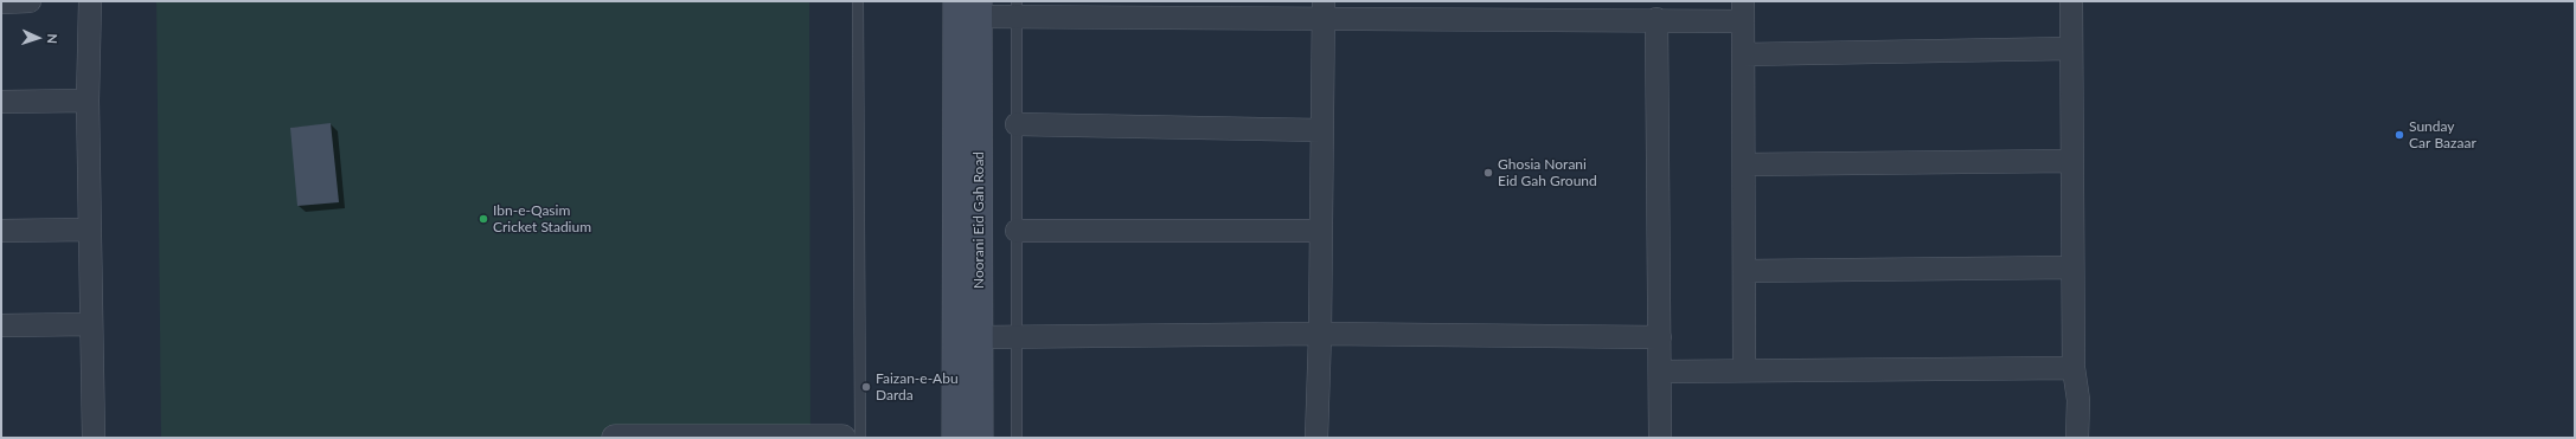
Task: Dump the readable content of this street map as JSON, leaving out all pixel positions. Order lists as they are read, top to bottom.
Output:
{
  "streets": {
    "main road": ["Noorani Eid Gah Road"]
  },
  "places": [
    "Sunday Car Bazaar",
    "Ghosia Norani Eid Gah Ground",
    "Ibn-e-Qasim Cricket Stadium",
    "Faizan-e-Abu Darda"
  ],
  "north": "right"
}
